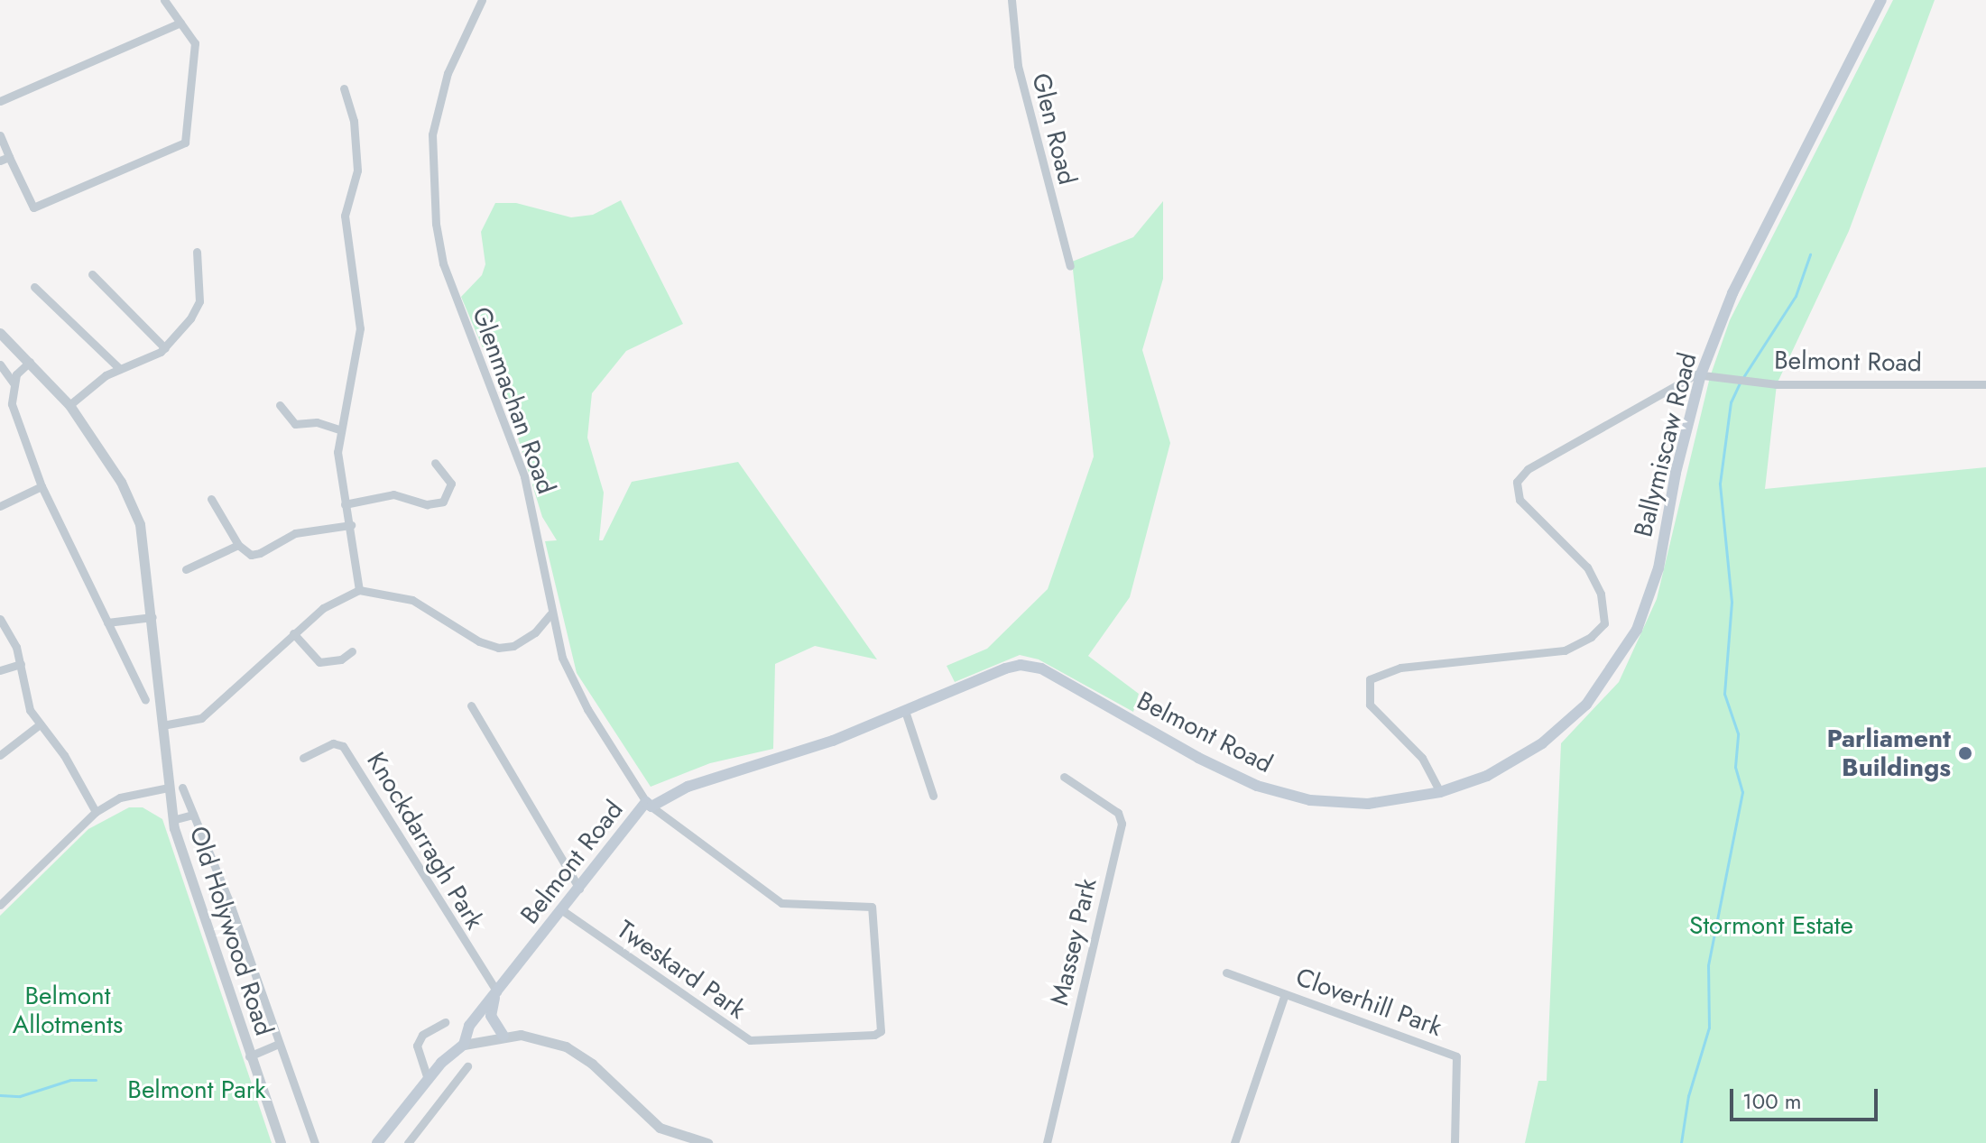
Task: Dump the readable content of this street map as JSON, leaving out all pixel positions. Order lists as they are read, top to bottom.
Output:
{
  "streets": {
    "main road": ["Belmont Road", "Ballymiscaw Road"],
    "street": [
      "Glen Road",
      "Glenmachan Road",
      "Knockdarragh Park",
      "Old Holywood Road",
      "Massey Park",
      "Tweskard Park",
      "Cloverhill Park"
    ]
  },
  "crossings": [
    ["Belmont Road", "Glenmachan Road"],
    ["Belmont Road", "Ballymiscaw Road"],
    ["Belmont Road", "Knockdarragh Park"],
    ["Belmont Road", "Tweskard Park"],
    ["Glenmachan Road", "Tweskard Park"]
  ],
  "parks": ["Stormont Estate", "Belmont Allotments", "Belmont Park"],
  "places": ["Parliament Buildings"],
  "scale_bar": "100 m"
}
